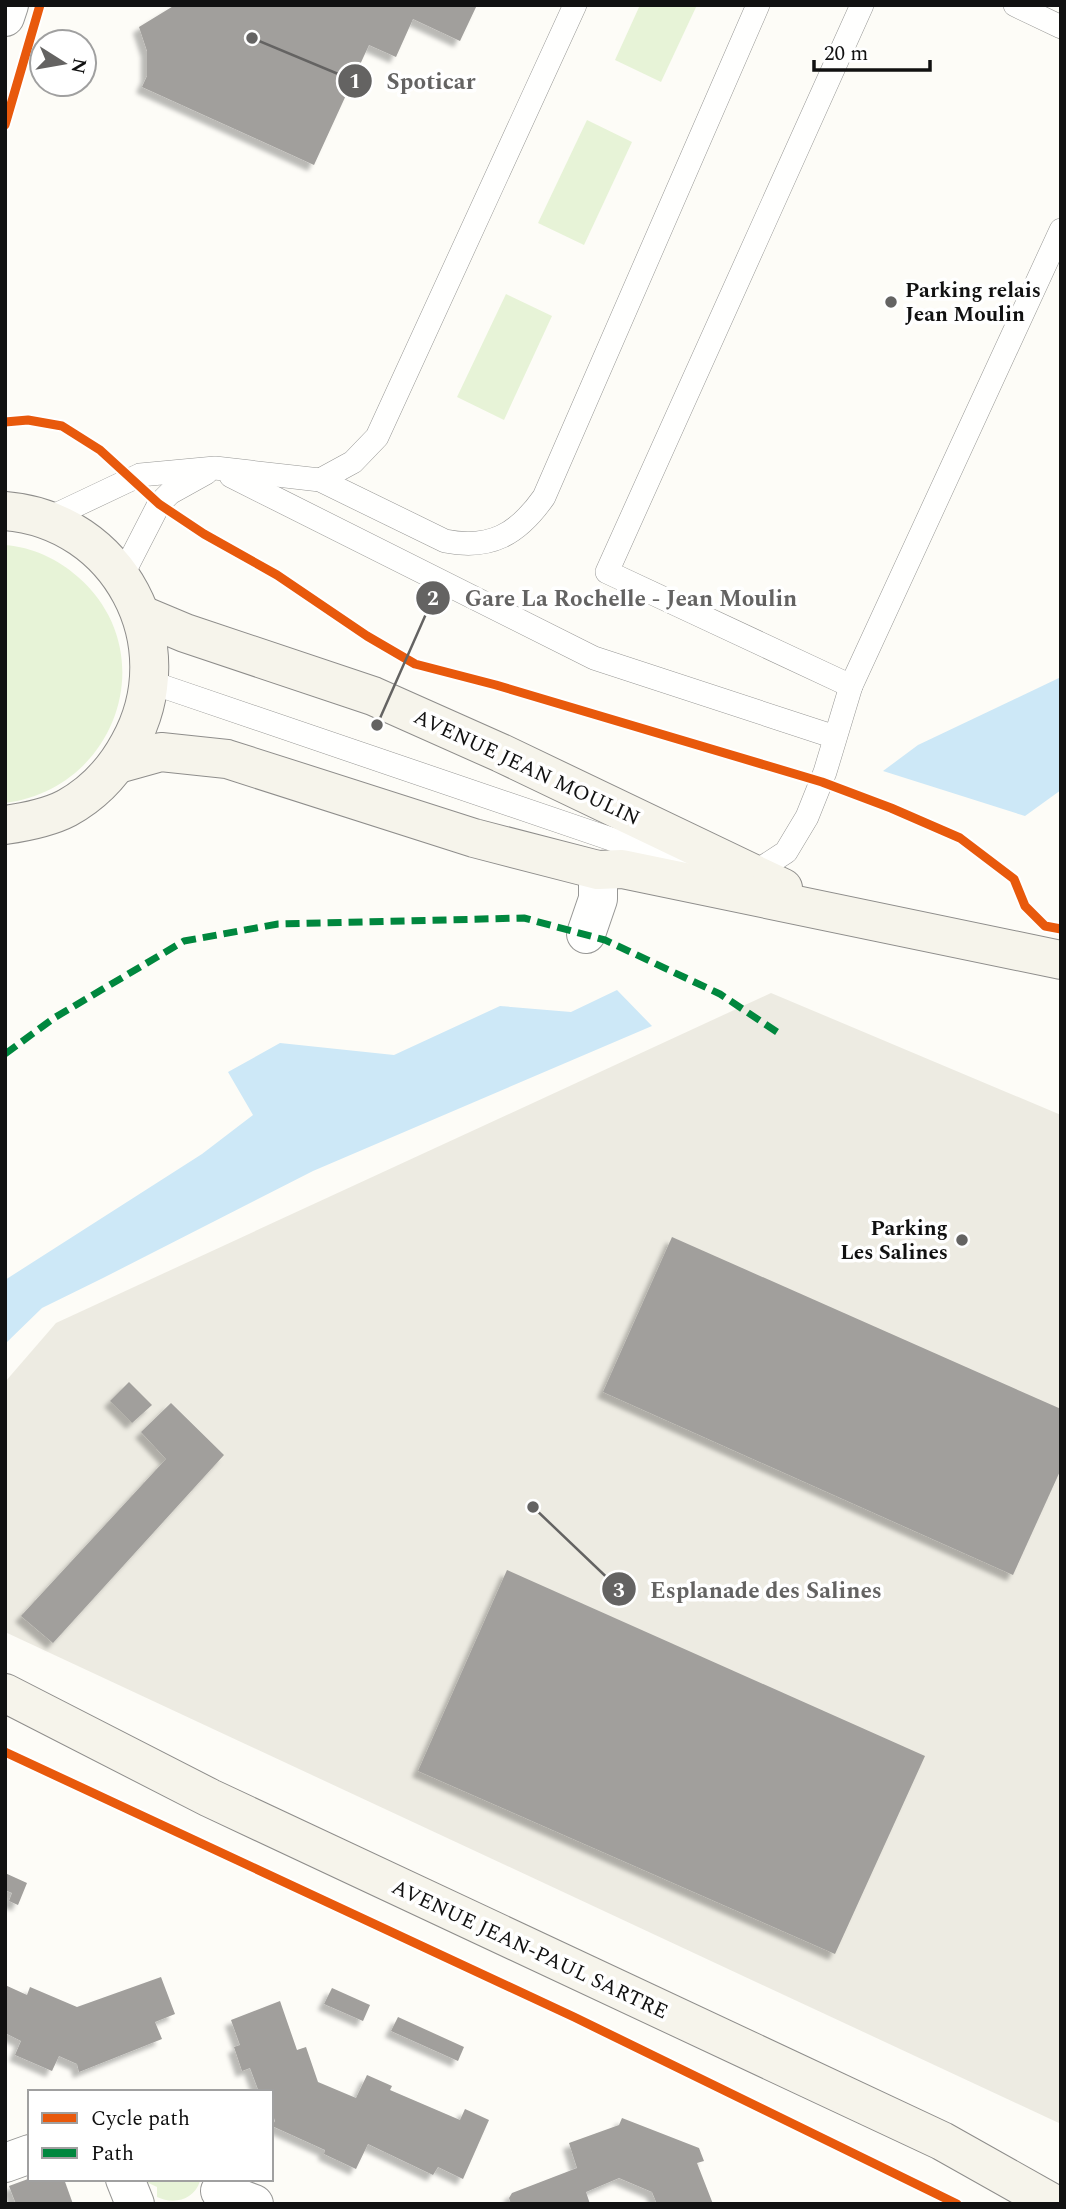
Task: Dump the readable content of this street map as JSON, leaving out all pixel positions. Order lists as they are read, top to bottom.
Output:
{
  "streets": {
    "main road": ["AVENUE JEAN MOULIN", "AVENUE JEAN-PAUL SARTRE"]
  },
  "places": [
    "Spoticar",
    "Parking relais Jean Moulin",
    "Gare La Rochelle - Jean Moulin",
    "Parking Les Salines",
    "Esplanade des Salines"
  ],
  "legend": ["Cycle path", "Path"],
  "scale_bar": "20 m",
  "north": "right"
}
